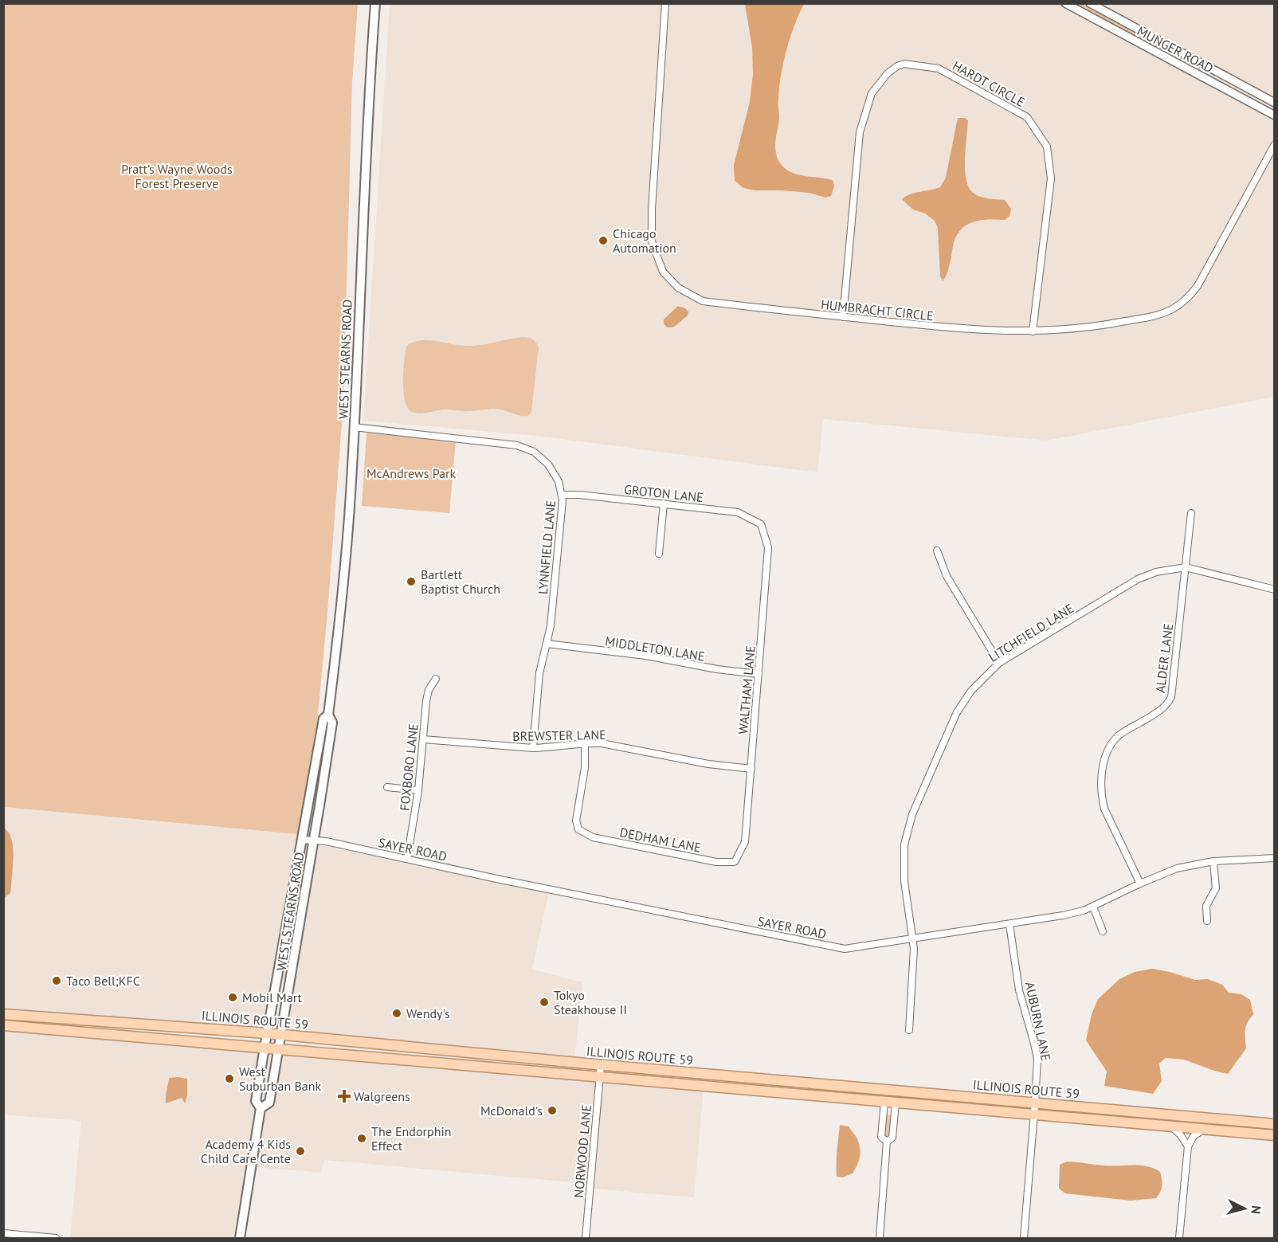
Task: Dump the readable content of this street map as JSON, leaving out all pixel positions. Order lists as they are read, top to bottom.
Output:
{
  "streets": {
    "main road": ["WEST STEARNS ROAD", "ILLINOIS ROUTE 59"],
    "street": [
      "MUNGER ROAD",
      "HARDT CIRCLE",
      "HUMBRACHT CIRCLE",
      "GROTON LANE",
      "LYNNFIELD LANE",
      "LITCHFIELD LANE",
      "MIDDLETON LANE",
      "ALDER LANE",
      "WALTHAM LANE",
      "BREWSTER LANE",
      "FOXBORO LANE",
      "DEDHAM LANE",
      "SAYER ROAD",
      "AUBURN LANE",
      "NORWOOD LANE"
    ]
  },
  "crossings": [
    ["HARDT CIRCLE", "HUMBRACHT CIRCLE"],
    ["WEST STEARNS ROAD", "LYNNFIELD LANE"],
    ["WEST STEARNS ROAD", "SAYER ROAD"],
    ["WEST STEARNS ROAD", "ILLINOIS ROUTE 59"],
    ["GROTON LANE", "LYNNFIELD LANE"],
    ["GROTON LANE", "WALTHAM LANE"],
    ["LYNNFIELD LANE", "MIDDLETON LANE"],
    ["LYNNFIELD LANE", "BREWSTER LANE"],
    ["LITCHFIELD LANE", "ALDER LANE"],
    ["LITCHFIELD LANE", "SAYER ROAD"],
    ["MIDDLETON LANE", "WALTHAM LANE"],
    ["ALDER LANE", "SAYER ROAD"],
    ["WALTHAM LANE", "BREWSTER LANE"],
    ["WALTHAM LANE", "DEDHAM LANE"],
    ["BREWSTER LANE", "FOXBORO LANE"],
    ["BREWSTER LANE", "DEDHAM LANE"],
    ["FOXBORO LANE", "SAYER ROAD"],
    ["SAYER ROAD", "AUBURN LANE"],
    ["ILLINOIS ROUTE 59", "AUBURN LANE"],
    ["ILLINOIS ROUTE 59", "NORWOOD LANE"]
  ],
  "parks": ["Pratt’s Wayne Woods Forest Preserve", "McAndrews Park"],
  "places": {
    "other": [
      "Chicago Automation",
      "Bartlett Baptist Church",
      "Taco Bell;KFC",
      "Mobil Mart",
      "Tokyo Steakhouse II",
      "Wendy's",
      "West Suburban Bank",
      "McDonald's",
      "The Endorphin Effect",
      "Academy 4 Kids Child Care Cente"
    ],
    "health": ["Walgreens"]
  },
  "north": "right"
}
